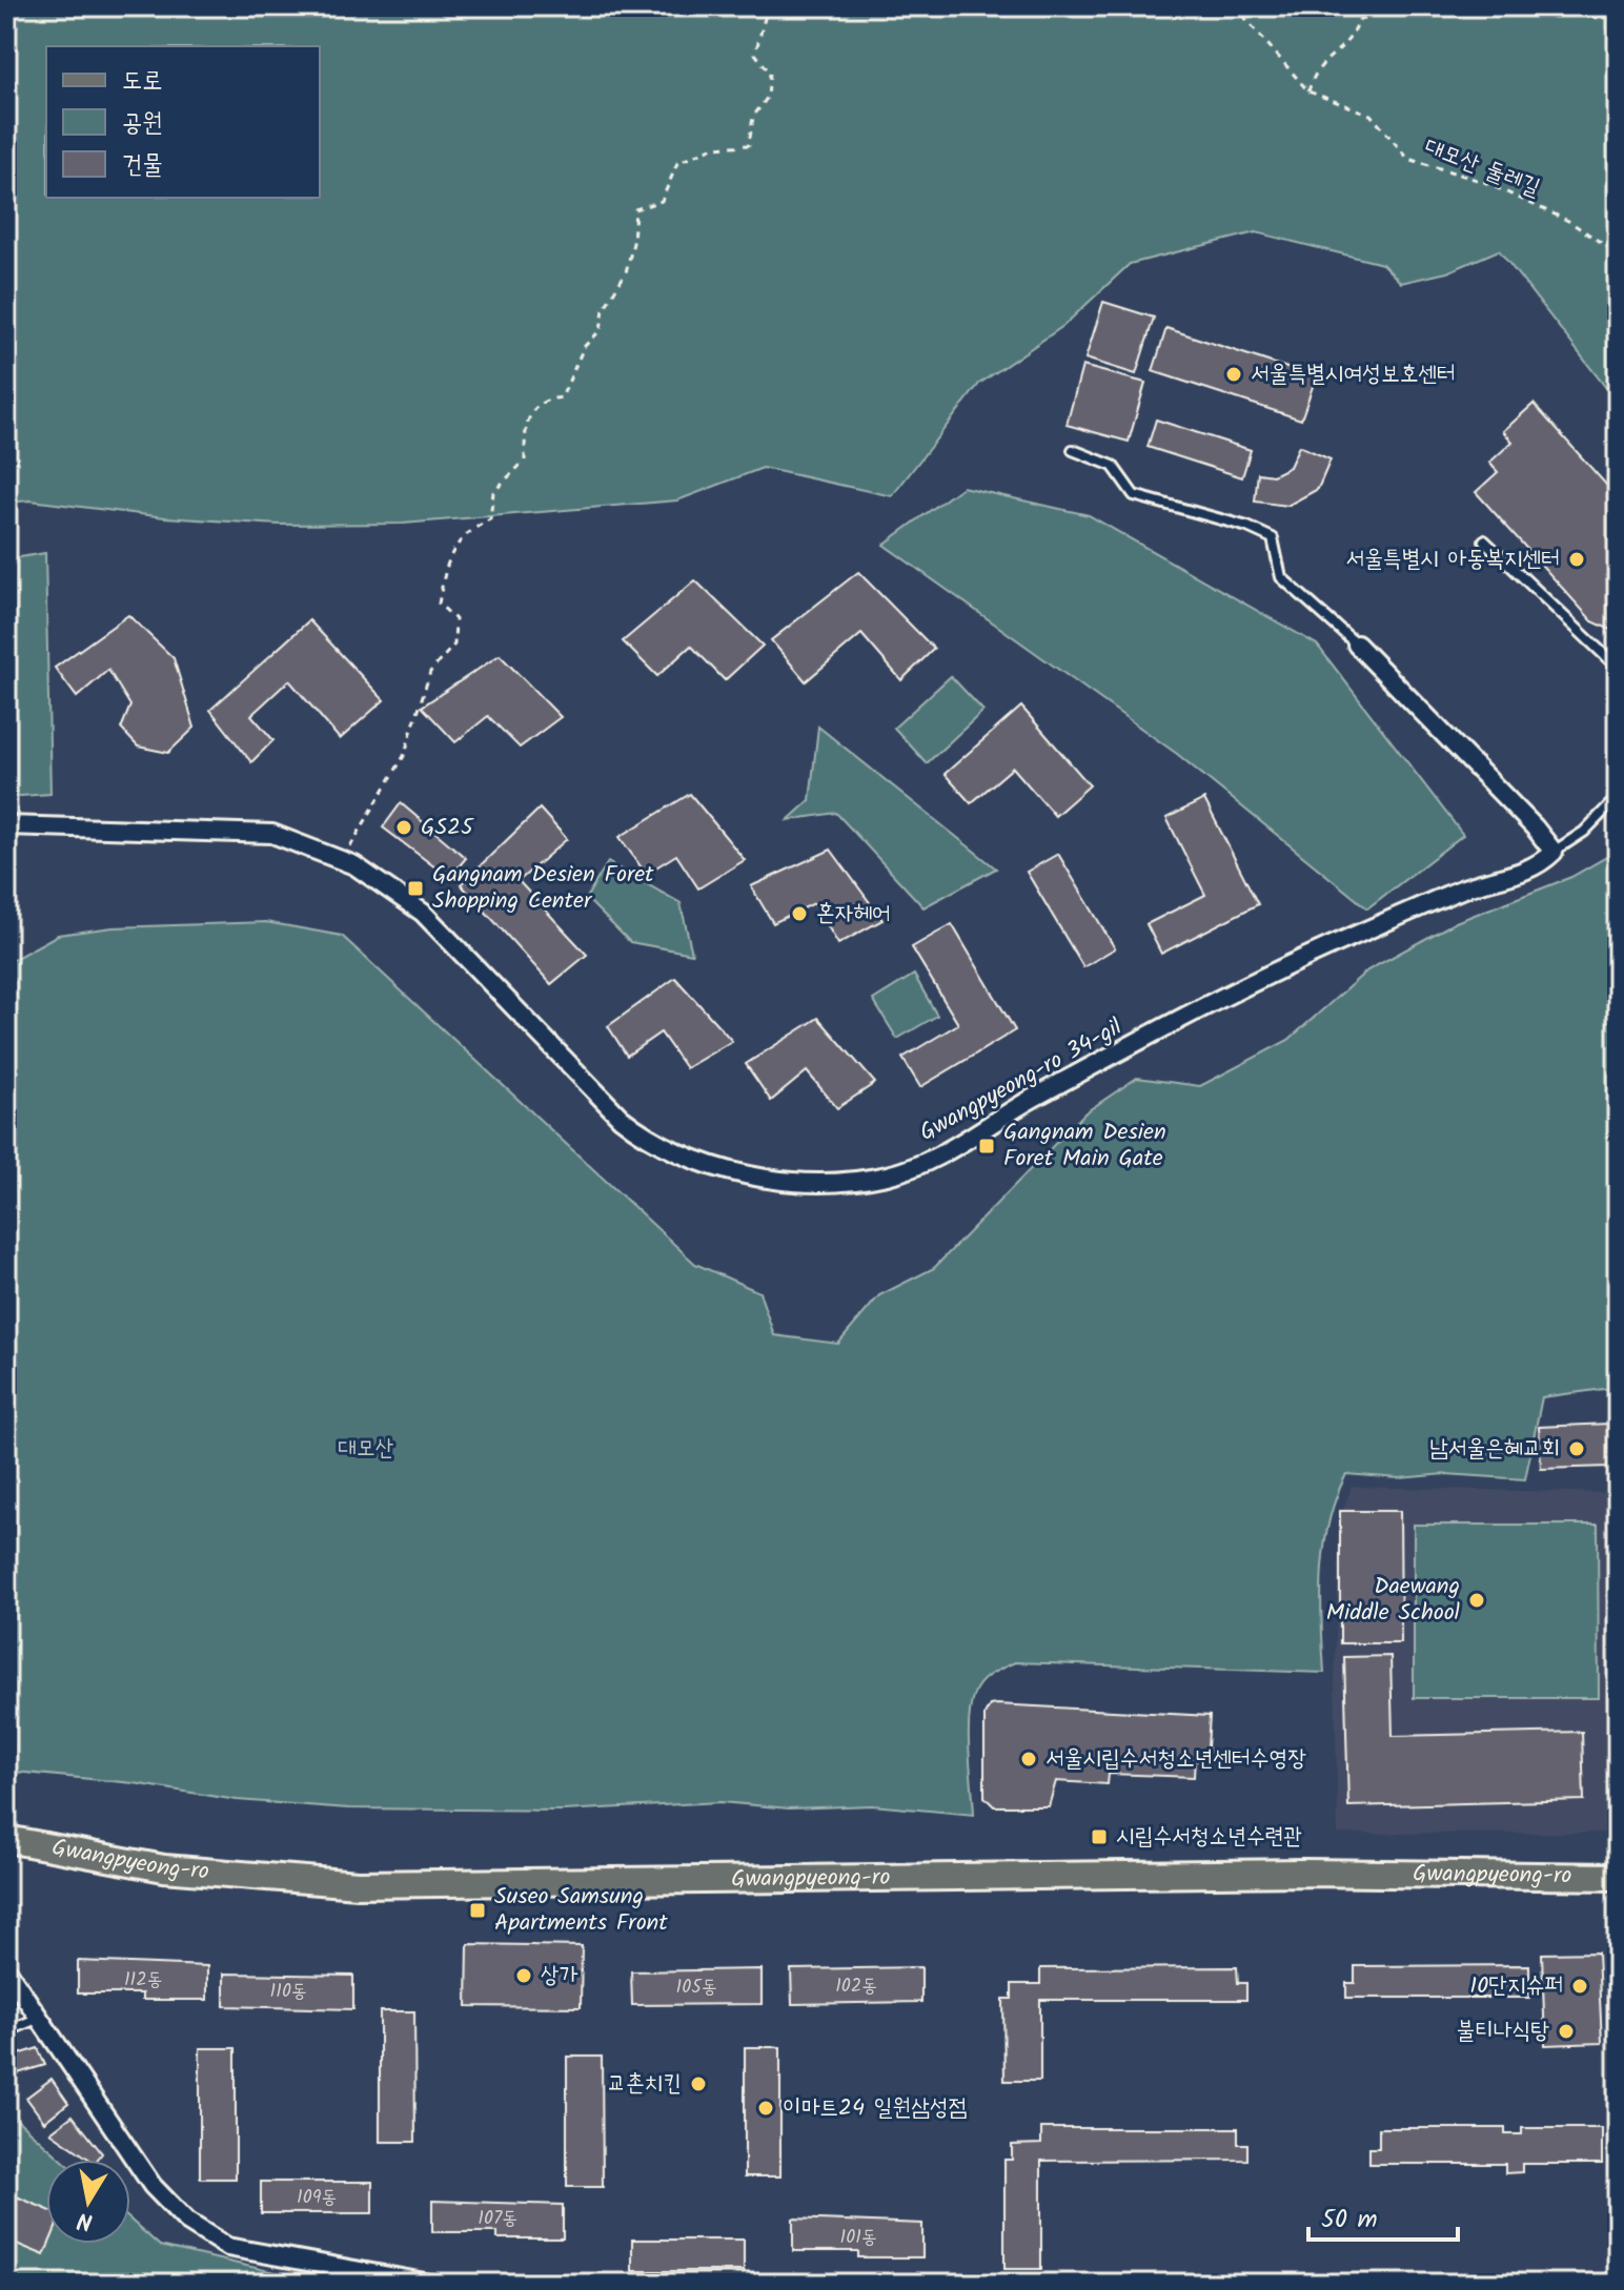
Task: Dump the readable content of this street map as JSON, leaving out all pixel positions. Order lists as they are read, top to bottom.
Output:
{
  "streets": {
    "main road": ["Gwangpyeong-ro"],
    "street": ["Gwangpyeong-ro 34-gil"],
    "path": ["대모산 둘레길"]
  },
  "parks": ["대모산"],
  "places": {
    "other": [
      "서울특별시여성보호센터",
      "서울특별시 아동복지센터",
      "GS25",
      "혼자헤어",
      "남서울은혜교회",
      "Daewang Middle School",
      "서울시립수서청소년센터수영장",
      "상가",
      "10단지슈퍼",
      "불티나식탕",
      "교촌치킨",
      "이마트24 일원삼성점"
    ],
    "transit": [
      "Gangnam Desien Foret Shopping Center",
      "Gangnam Desien Foret Main Gate",
      "시립수서청소년수련관",
      "Suseo Samsung Apartments Front"
    ]
  },
  "house_numbers": [
    "112동",
    "102동",
    "105동",
    "110동",
    "109동",
    "107동",
    "101동"
  ],
  "legend": ["도로", "공원", "건물"],
  "scale_bar": "50 m",
  "north": "bottom"
}
